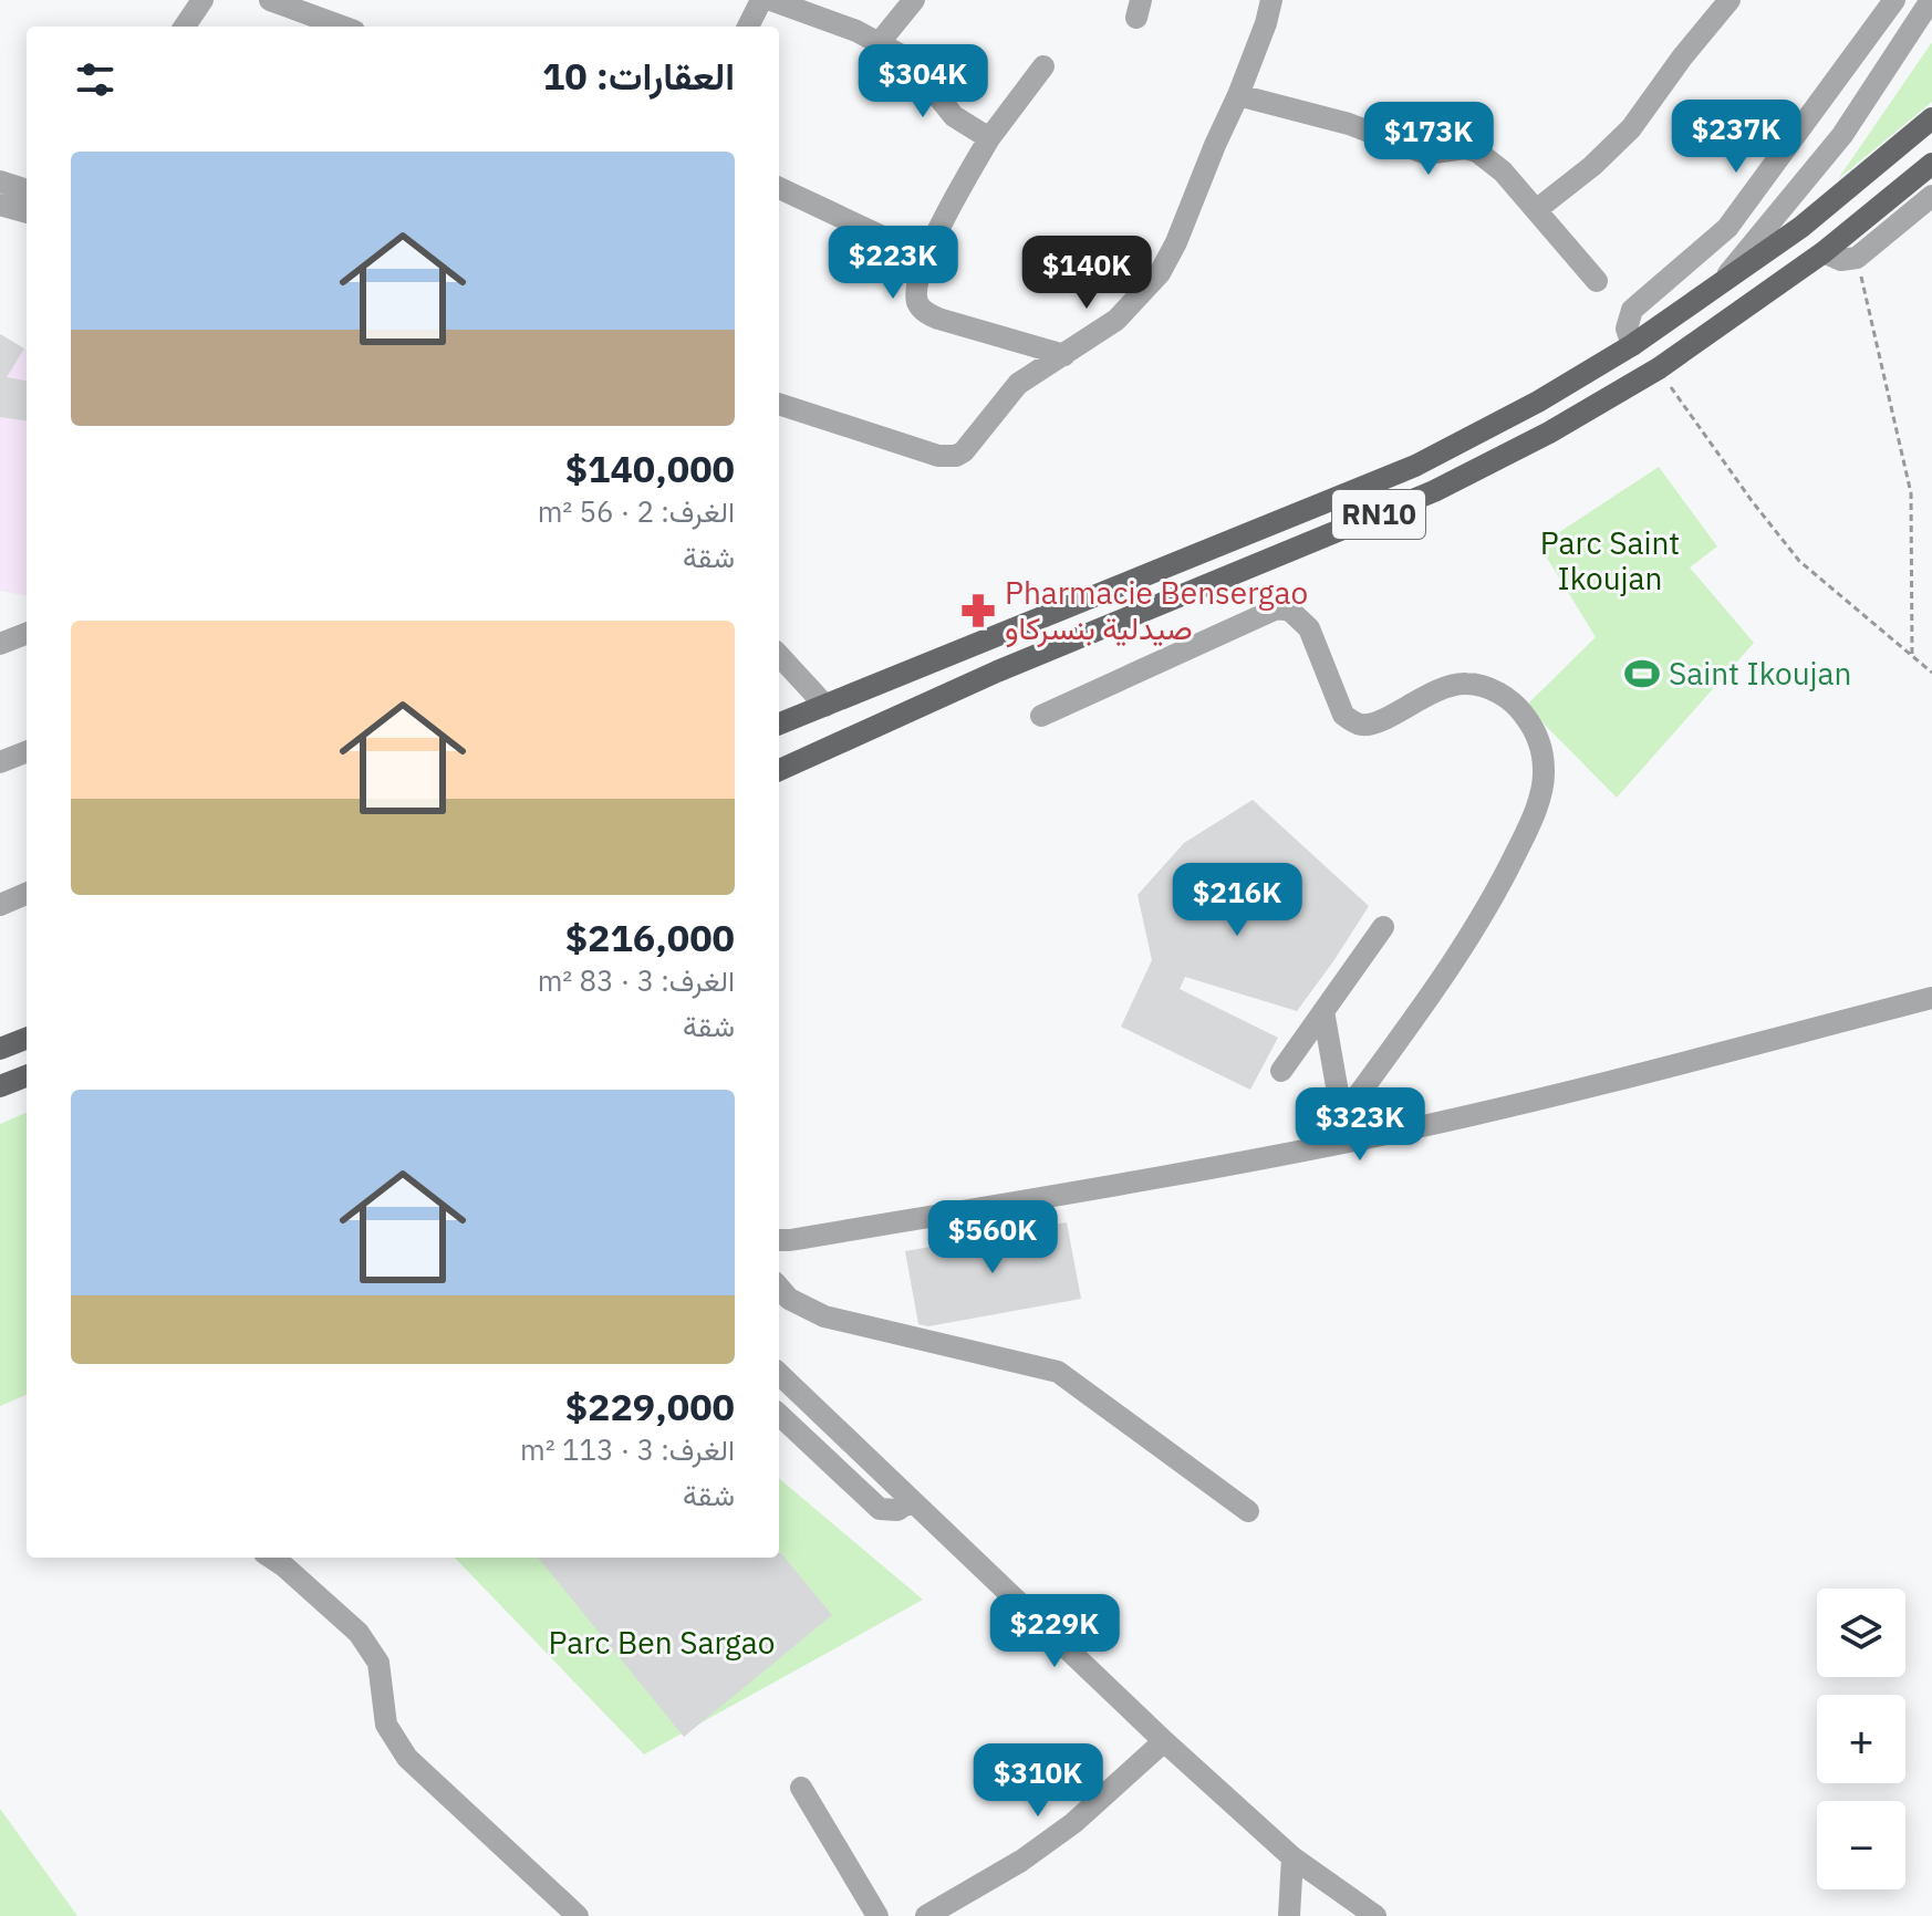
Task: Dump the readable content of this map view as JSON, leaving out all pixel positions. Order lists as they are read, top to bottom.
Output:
{
  "streets": {
    "main road": ["RN10"]
  },
  "parks": ["Parc Saint Ikoujan", "Parc Ben Sargao"],
  "places": {
    "pharmacy": ["Pharmacie Bensergao صيدلية بنسركاو"],
    "sports": ["Saint Ikoujan"]
  },
  "page": {
    "heading": "العقارات: 10",
    "price": [
      "$304K",
      "$237K",
      "$173K",
      "$223K",
      "$140K",
      "$216K",
      "$323K",
      "$560K",
      "$229K",
      "$310K"
    ],
    "list": [
      {
        "name": "$140,000",
        "note": "الغرف: 2 · 56 m² · شقة"
      },
      {
        "name": "$216,000",
        "note": "الغرف: 3 · 83 m² · شقة"
      },
      {
        "name": "$229,000",
        "note": "الغرف: 3 · 113 m² · شقة"
      }
    ],
    "map_buttons": ["+", "−"]
  }
}
